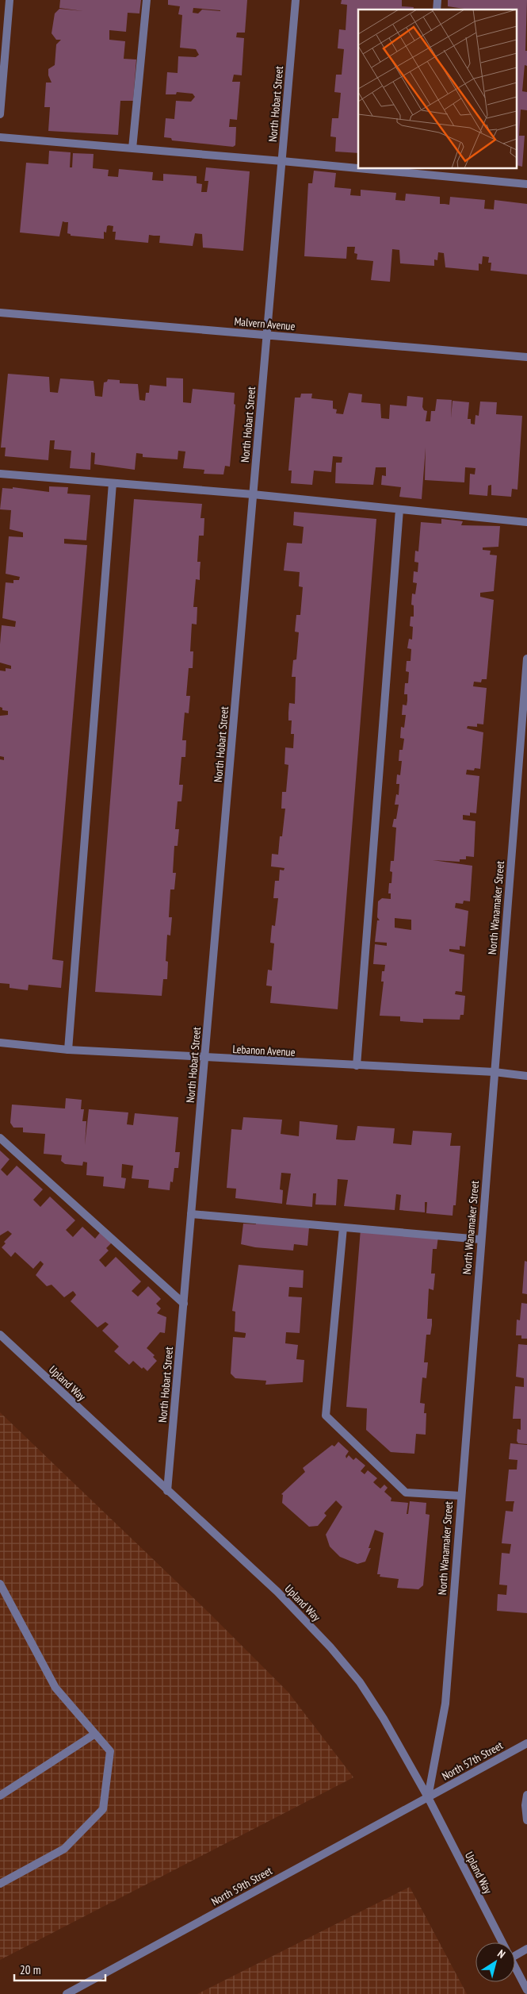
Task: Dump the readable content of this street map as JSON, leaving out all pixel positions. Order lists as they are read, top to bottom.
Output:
{
  "streets": {
    "street": [
      "North Hobart Street",
      "Malvern Avenue",
      "North Wanamaker Street",
      "Lebanon Avenue",
      "Upland Way",
      "North 57th Street",
      "North 59th Street"
    ]
  },
  "crossings": [
    ["North Hobart Street", "Malvern Avenue"],
    ["North Hobart Street", "Lebanon Avenue"],
    ["North Hobart Street", "Upland Way"],
    ["North Wanamaker Street", "Lebanon Avenue"],
    ["North Wanamaker Street", "Upland Way"],
    ["North Wanamaker Street", "North 57th Street"],
    ["North Wanamaker Street", "North 59th Street"],
    ["Upland Way", "North 57th Street"],
    ["Upland Way", "North 59th Street"],
    ["North 57th Street", "North 59th Street"]
  ],
  "scale_bar": "20 m",
  "north": "top right"
}
